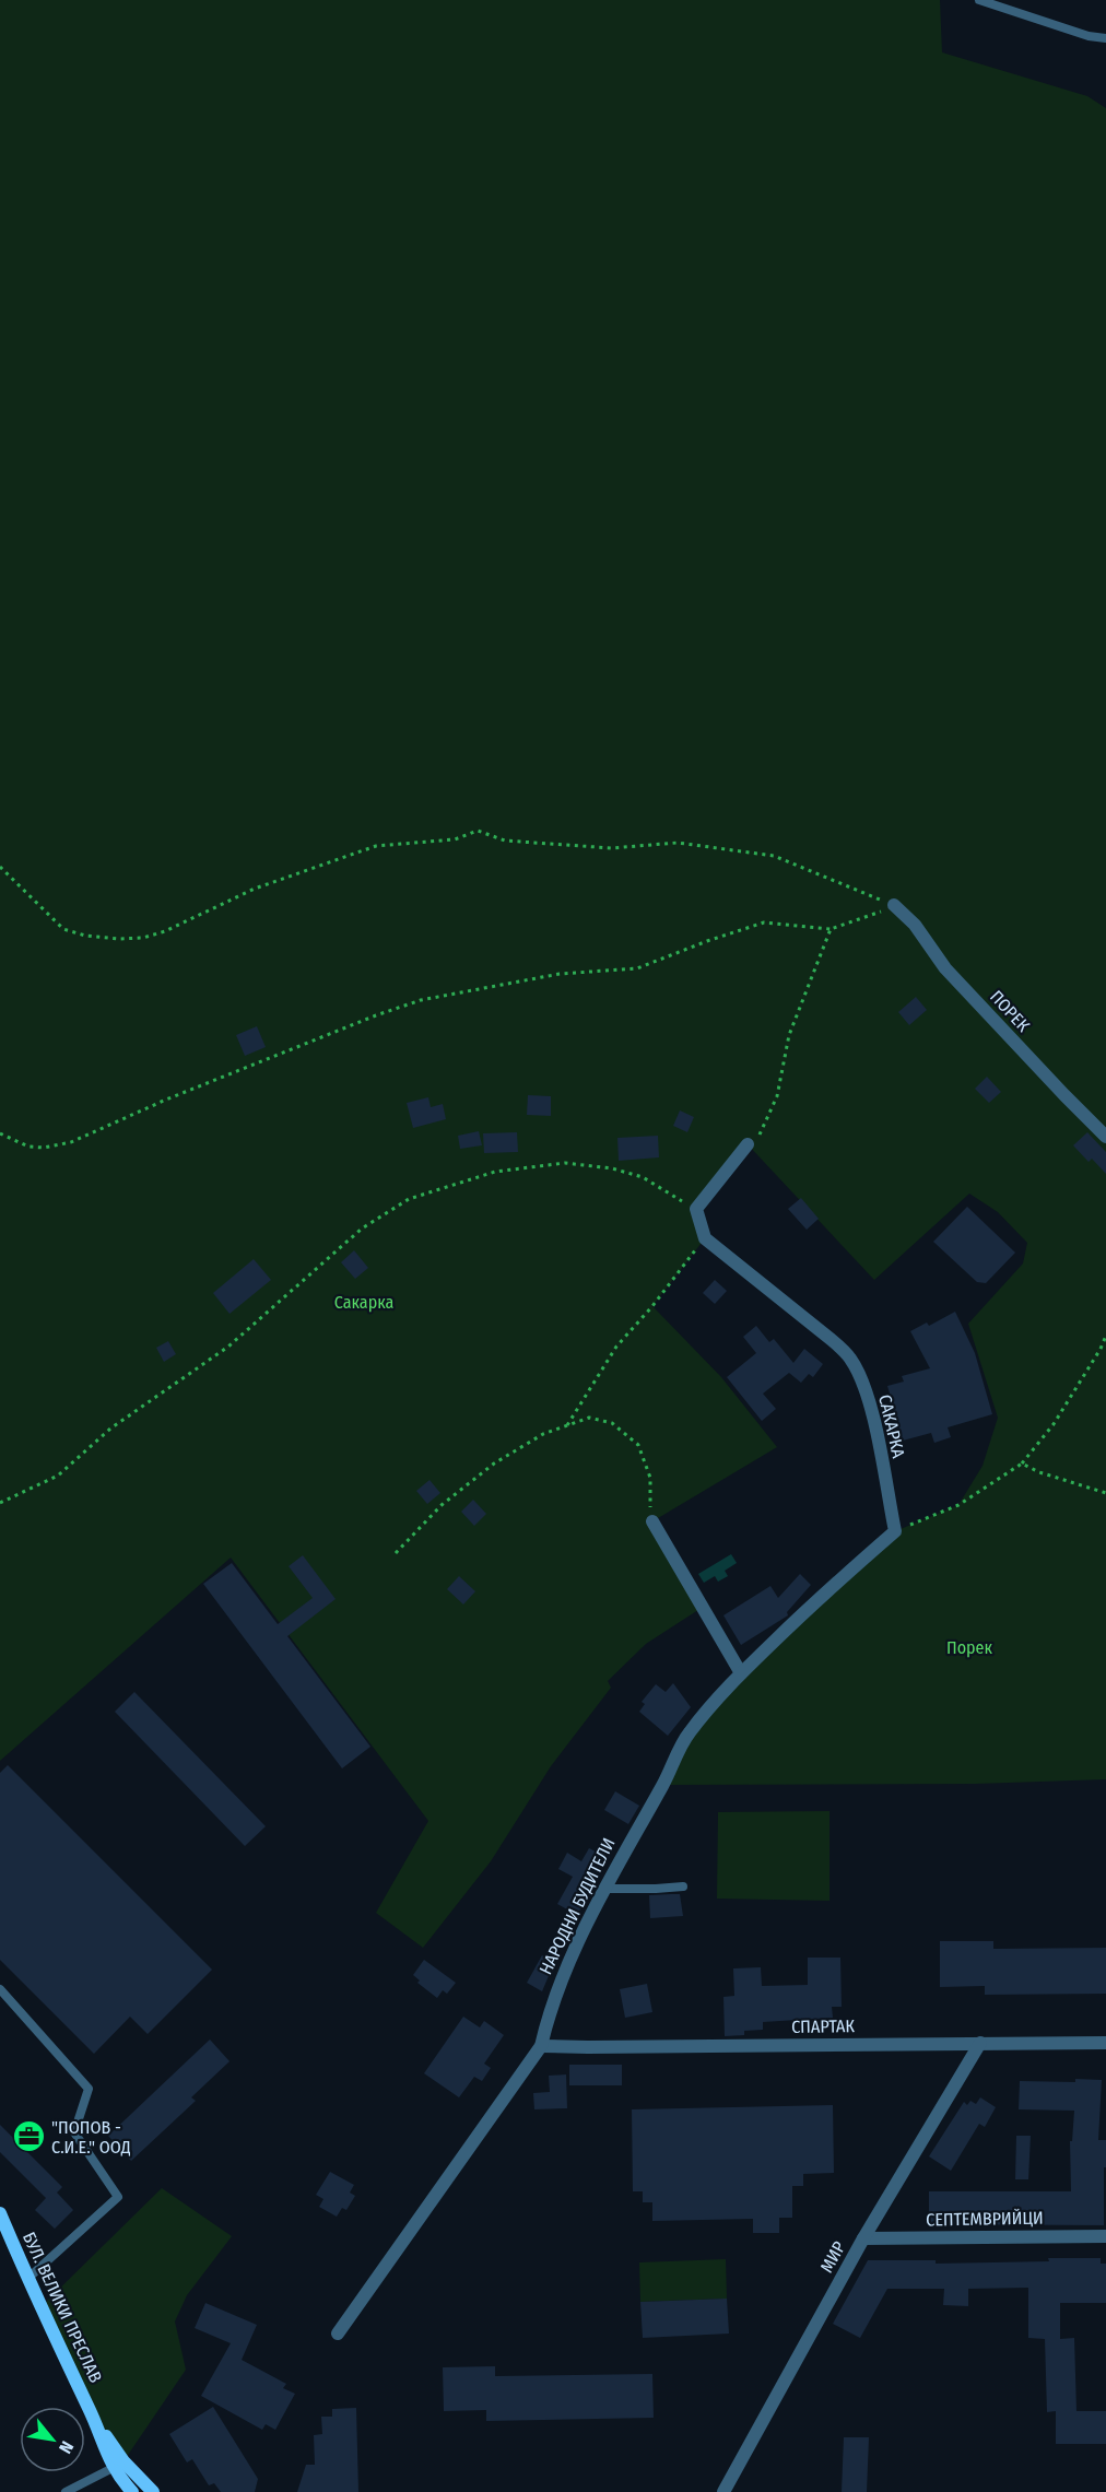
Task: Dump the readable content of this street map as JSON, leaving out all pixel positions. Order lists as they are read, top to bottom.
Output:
{
  "streets": {
    "main road": ["БУЛ. ВЕЛИКИ ПРЕСЛАВ"],
    "street": [
      "ПОРЕК",
      "САКАРКА",
      "НАРОДНИ БУДИТЕЛИ",
      "СПАРТАК",
      "СЕПТЕМВРИЙЦИ",
      "МИР"
    ]
  },
  "crossings": [
    ["САКАРКА", "НАРОДНИ БУДИТЕЛИ"],
    ["НАРОДНИ БУДИТЕЛИ", "СПАРТАК"],
    ["СПАРТАК", "МИР"],
    ["СЕПТЕМВРИЙЦИ", "МИР"]
  ],
  "parks": ["Сакарка", "Порек"],
  "places": {
    "office": ["\"ПОПОВ - С.И.Е.\" ООД"]
  },
  "north": "bottom right"
}
